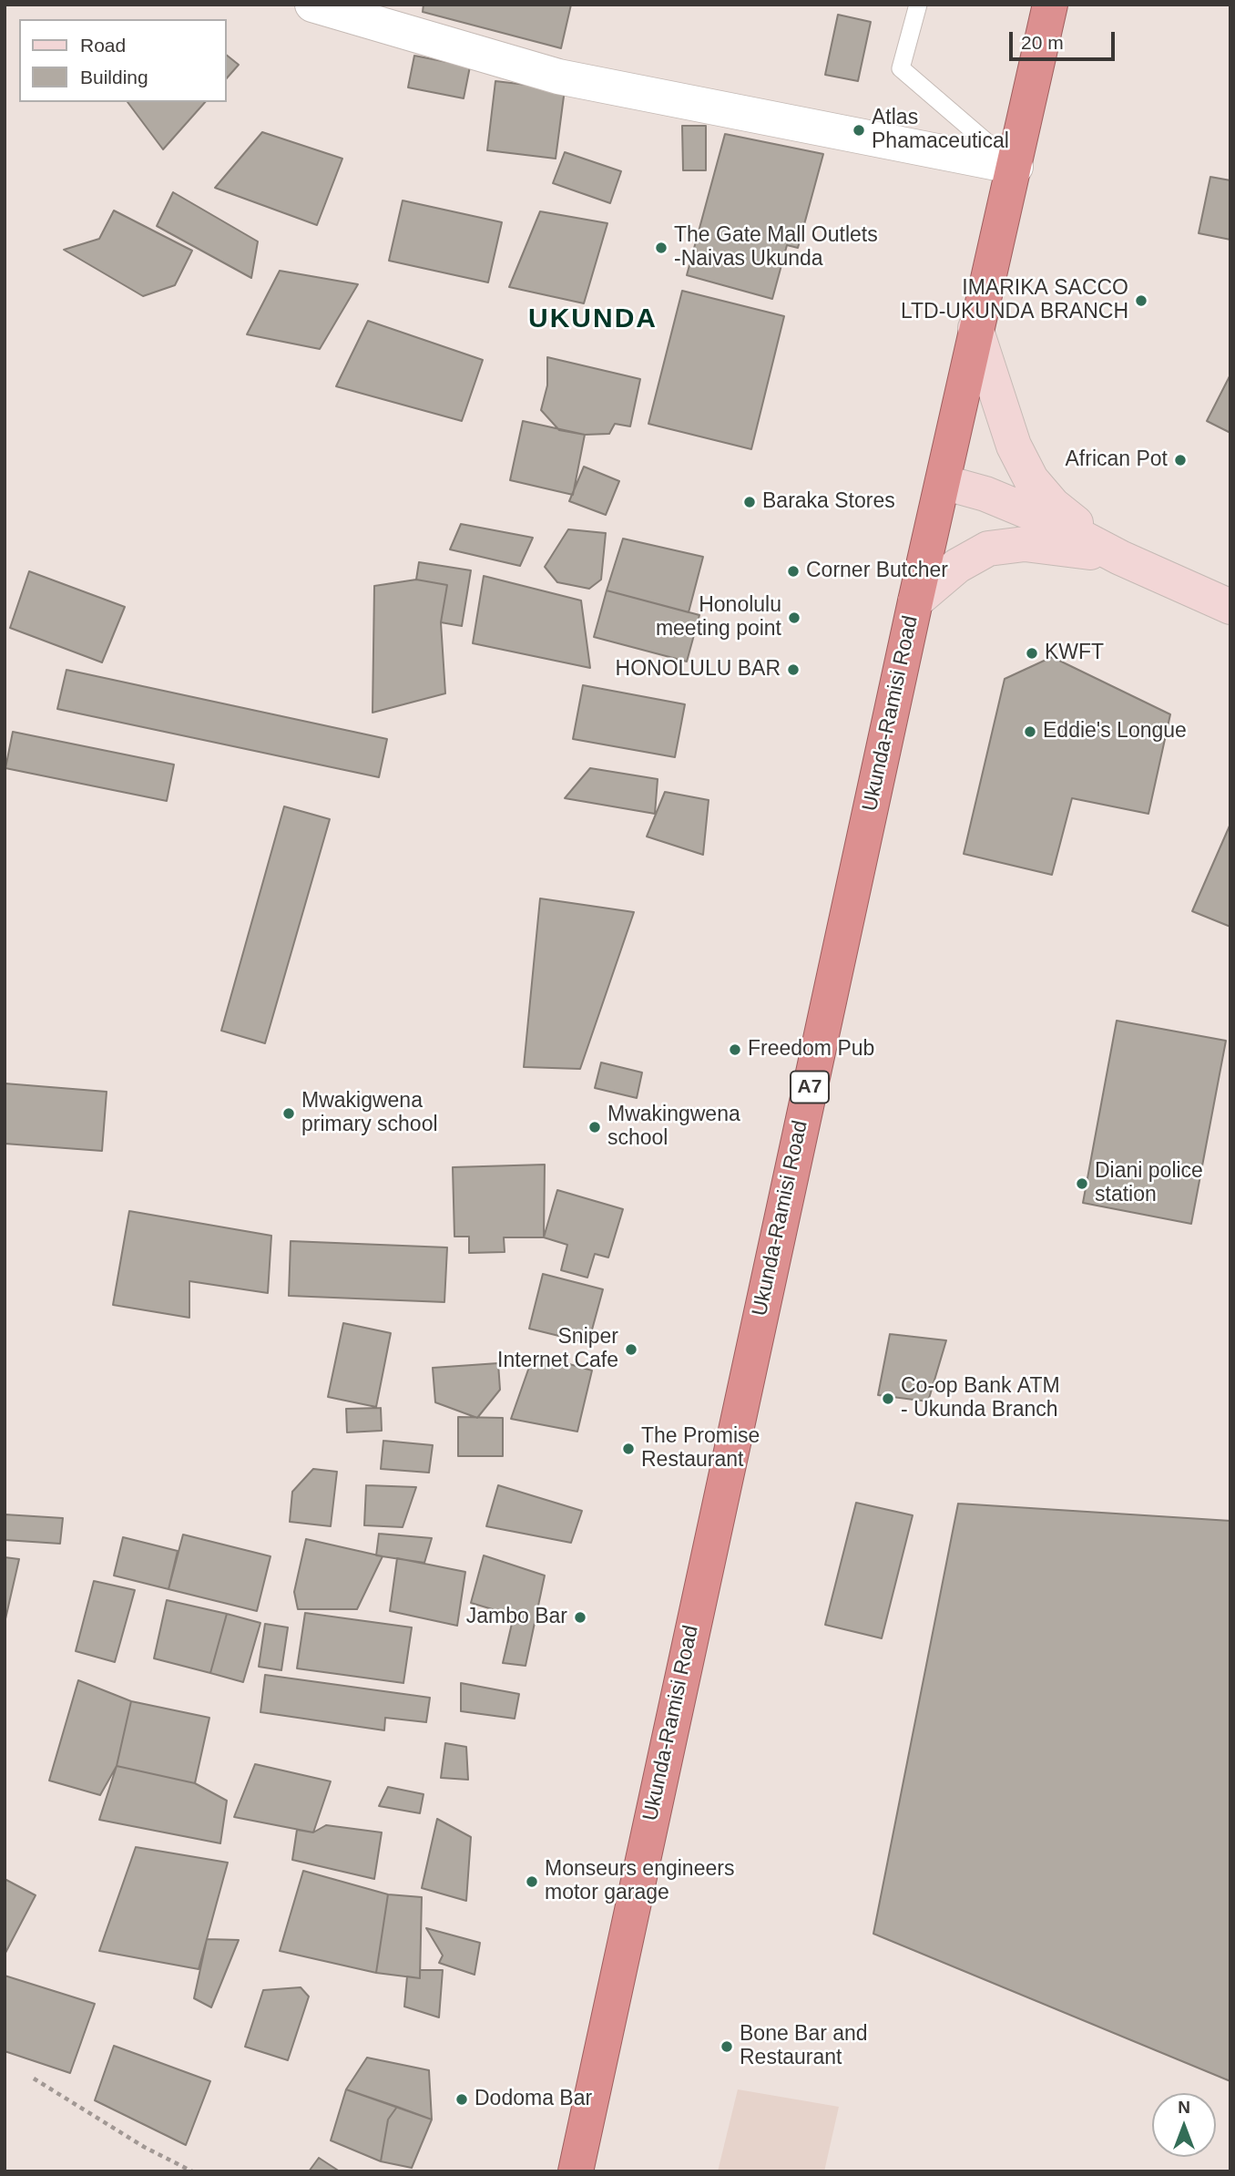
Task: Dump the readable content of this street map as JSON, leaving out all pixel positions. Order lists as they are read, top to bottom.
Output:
{
  "streets": {
    "highway": ["Ukunda-Ramisi Road", "A7"]
  },
  "districts": ["UKUNDA"],
  "places": [
    "Atlas Phamaceutical",
    "The Gate Mall Outlets -Naivas Ukunda",
    "IMARIKA SACCO LTD-UKUNDA BRANCH",
    "African Pot",
    "Baraka Stores",
    "Corner Butcher",
    "Honolulu meeting point",
    "KWFT",
    "HONOLULU BAR",
    "Eddie's Longue",
    "Freedom Pub",
    "Mwakigwena primary school",
    "Mwakingwena school",
    "Diani police station",
    "Sniper Internet Cafe",
    "Co-op Bank ATM - Ukunda Branch",
    "The Promise Restaurant",
    "Jambo Bar",
    "Monseurs engineers motor garage",
    "Bone Bar and Restaurant",
    "Dodoma Bar"
  ],
  "legend": ["Road", "Building"],
  "scale_bar": "20 m",
  "north": "top"
}
